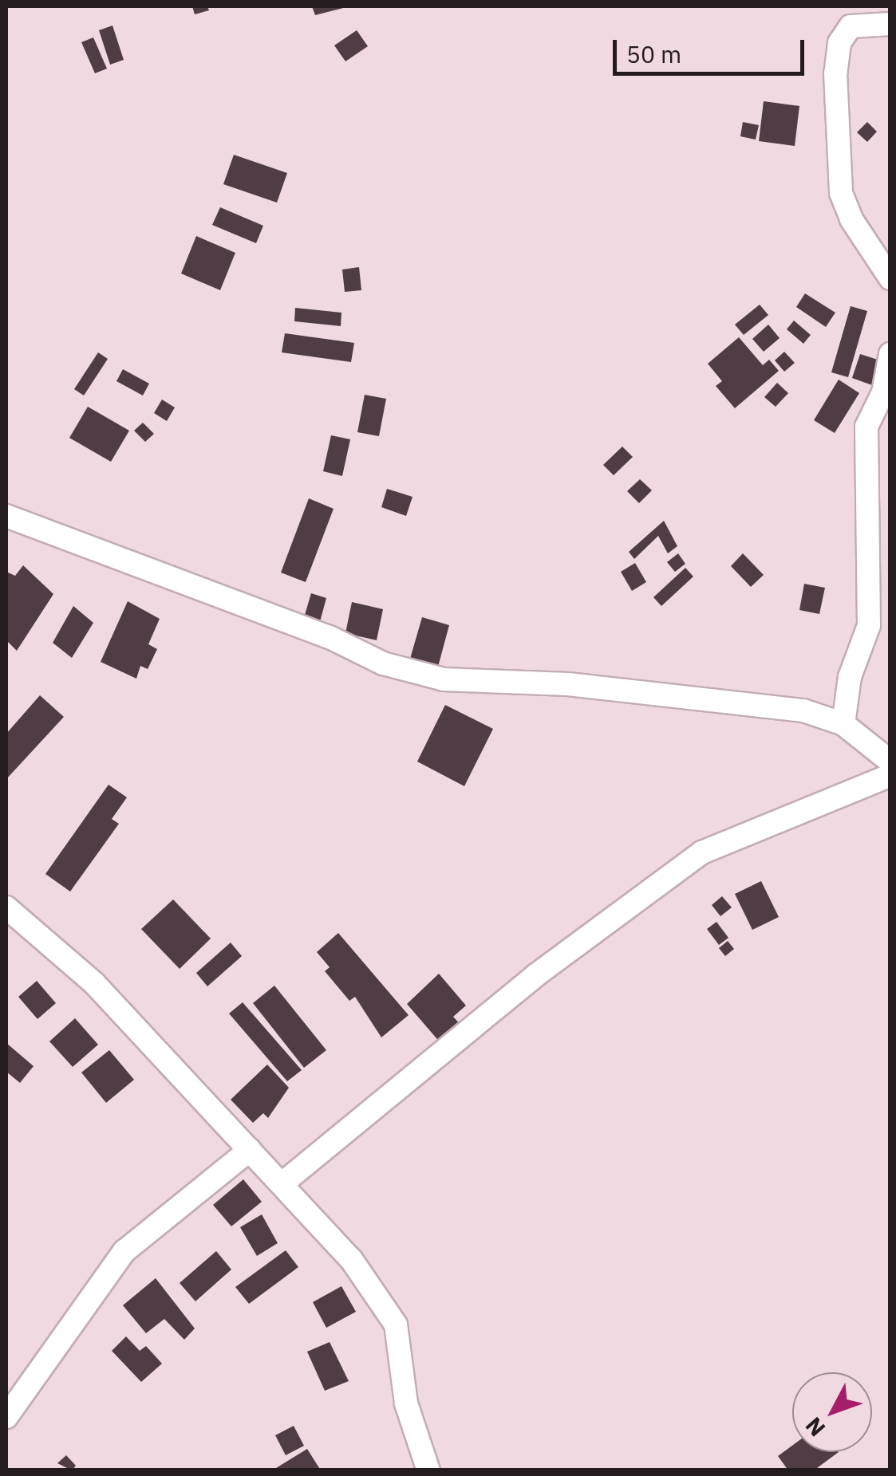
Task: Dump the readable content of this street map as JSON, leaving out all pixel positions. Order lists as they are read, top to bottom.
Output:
{
  "scale_bar": "50 m",
  "north": "bottom left"
}
